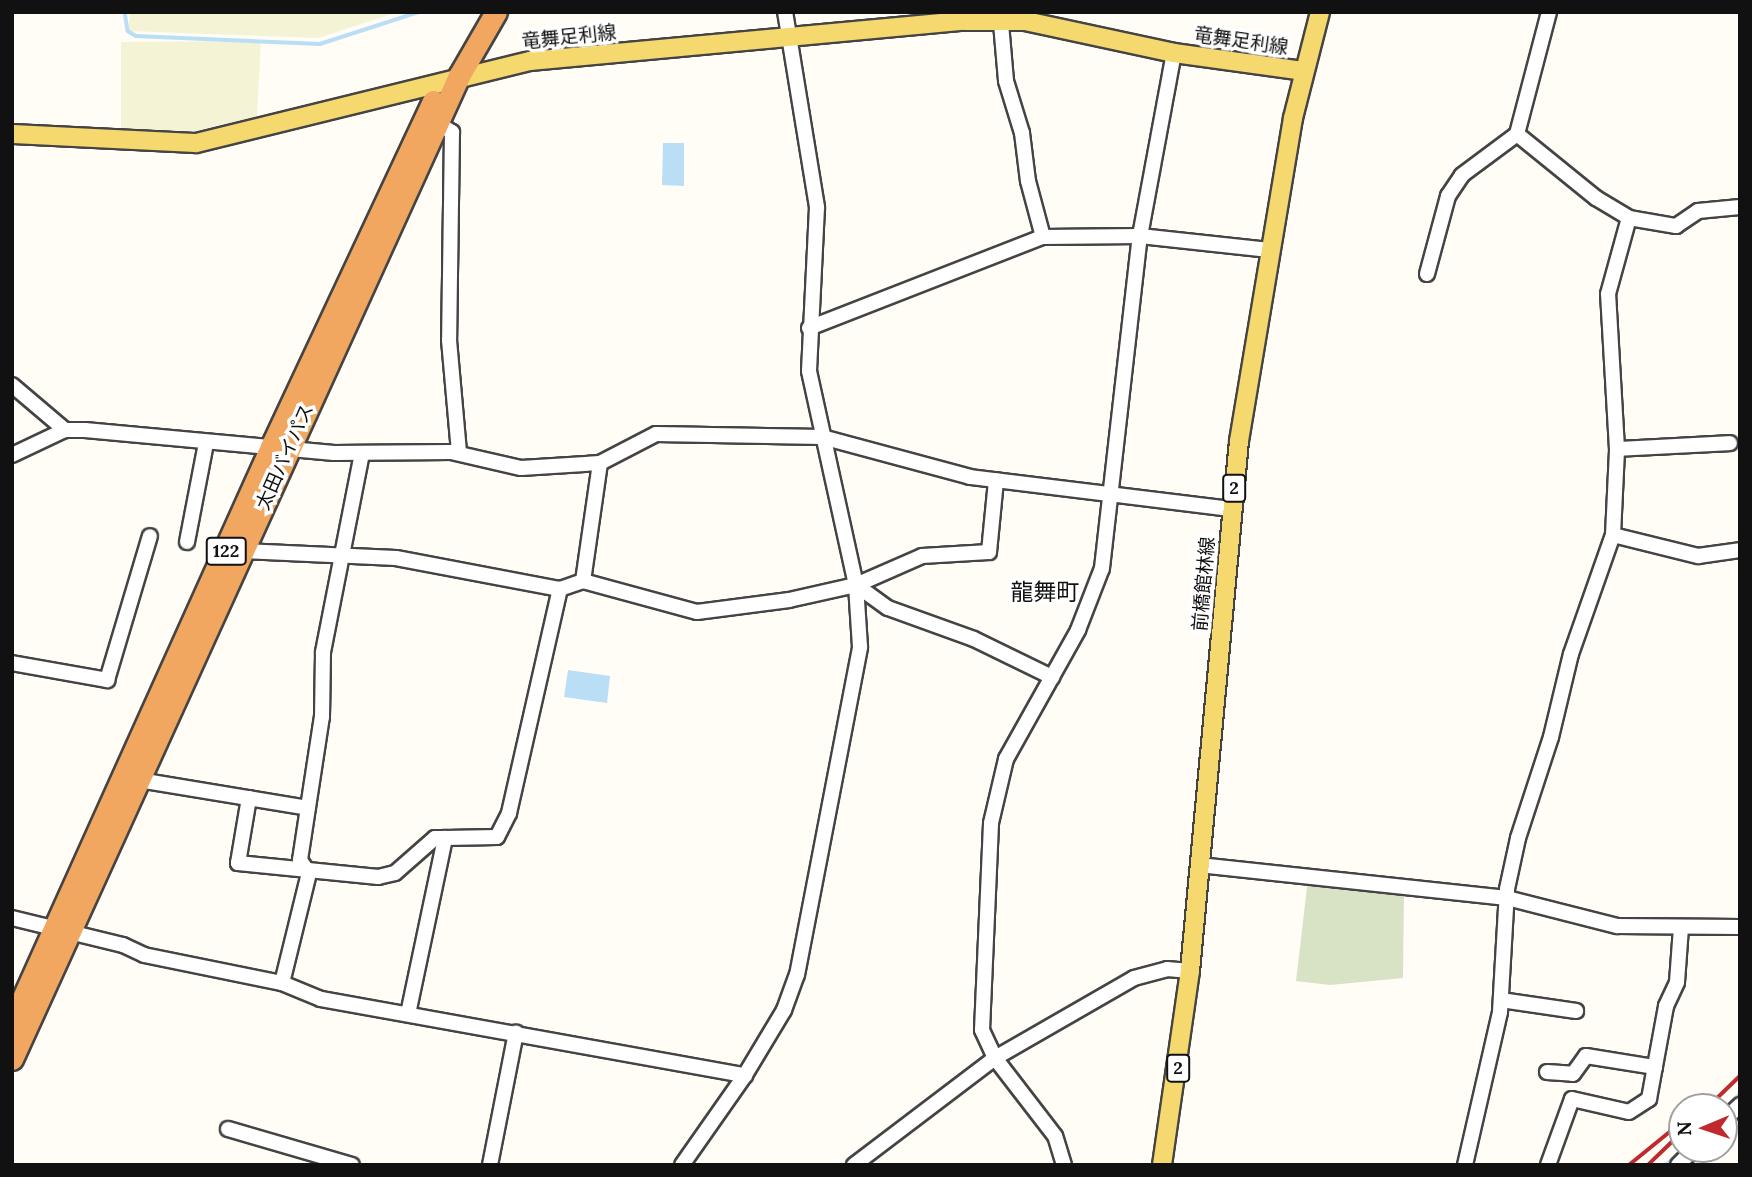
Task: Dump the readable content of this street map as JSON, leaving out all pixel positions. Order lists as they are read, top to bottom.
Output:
{
  "streets": {
    "highway": ["太田バイパス", "122"],
    "main road": ["竜舞足利線", "2", "前橋館林線"]
  },
  "crossings": [
    ["竜舞足利線", "太田バイパス"],
    ["竜舞足利線", "前橋館林線"]
  ],
  "districts": ["龍舞町"],
  "north": "left"
}
